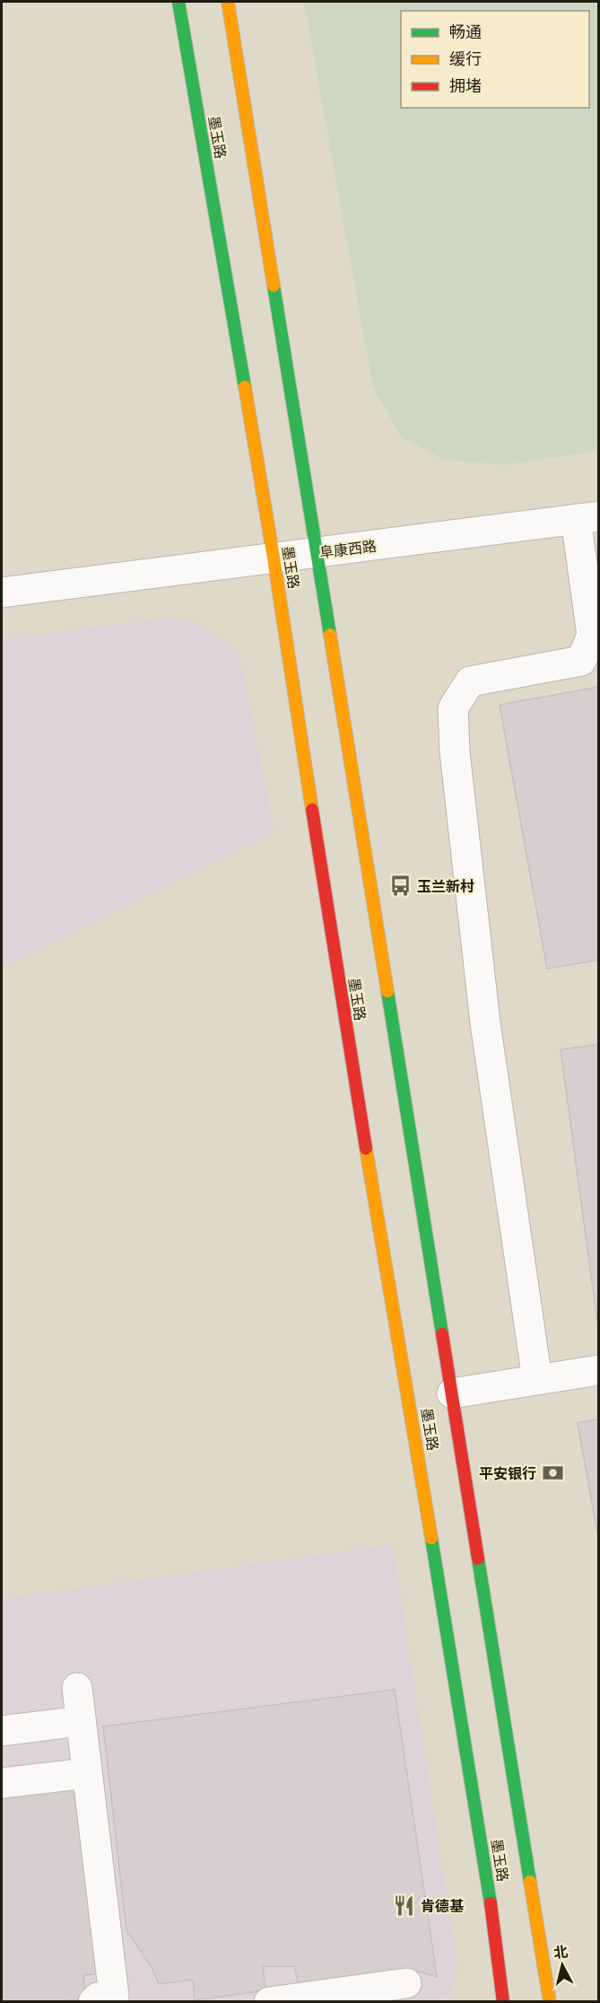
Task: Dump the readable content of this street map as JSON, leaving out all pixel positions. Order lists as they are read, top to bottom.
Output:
{
  "streets": {
    "main road": ["墨玉路"],
    "street": ["阜康西路"]
  },
  "crossings": [
    ["墨玉路", "阜康西路"]
  ],
  "places": {
    "bus stop": ["玉兰新村"],
    "bank": ["平安银行"],
    "restaurant": ["肯德基"]
  },
  "legend": ["畅通", "缓行", "拥堵"],
  "north": "top"
}
